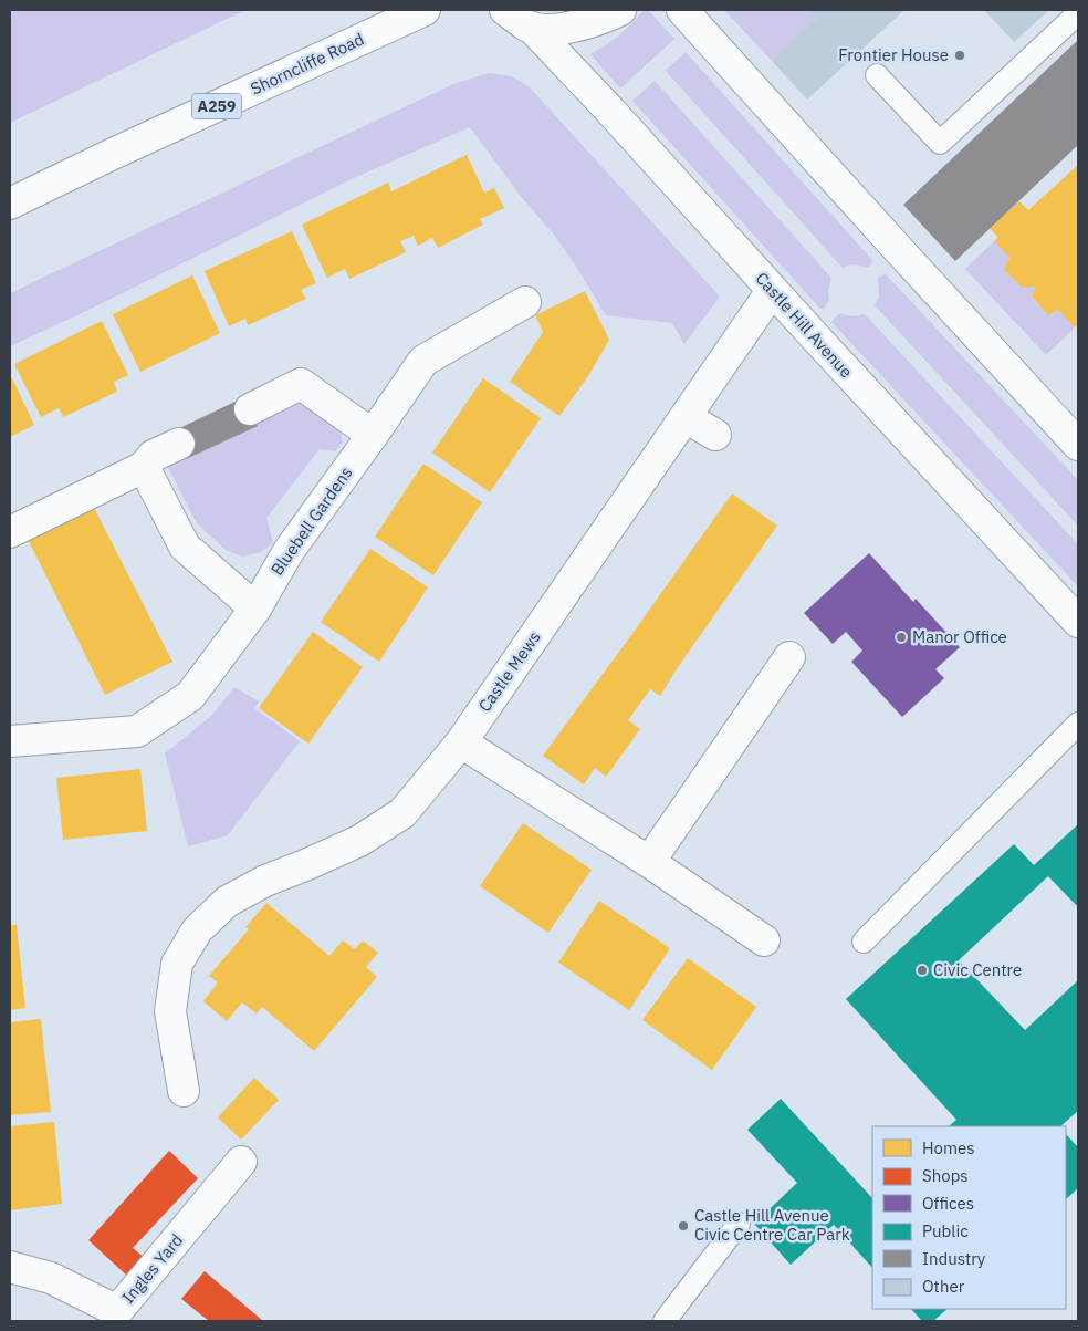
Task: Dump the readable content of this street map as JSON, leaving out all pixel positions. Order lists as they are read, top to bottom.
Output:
{
  "streets": {
    "main road": [
      "Shorncliffe Road",
      "A259",
      "Castle Hill Avenue",
      "Bluebell Gardens",
      "Castle Mews",
      "Ingles Yard"
    ]
  },
  "crossings": [
    ["Castle Hill Avenue", "Castle Mews"]
  ],
  "places": [
    "Frontier House",
    "Manor Office",
    "Civic Centre",
    "Castle Hill Avenue Civic Centre Car Park"
  ],
  "legend": [
    "Homes",
    "Shops",
    "Offices",
    "Public",
    "Industry",
    "Other"
  ]
}
